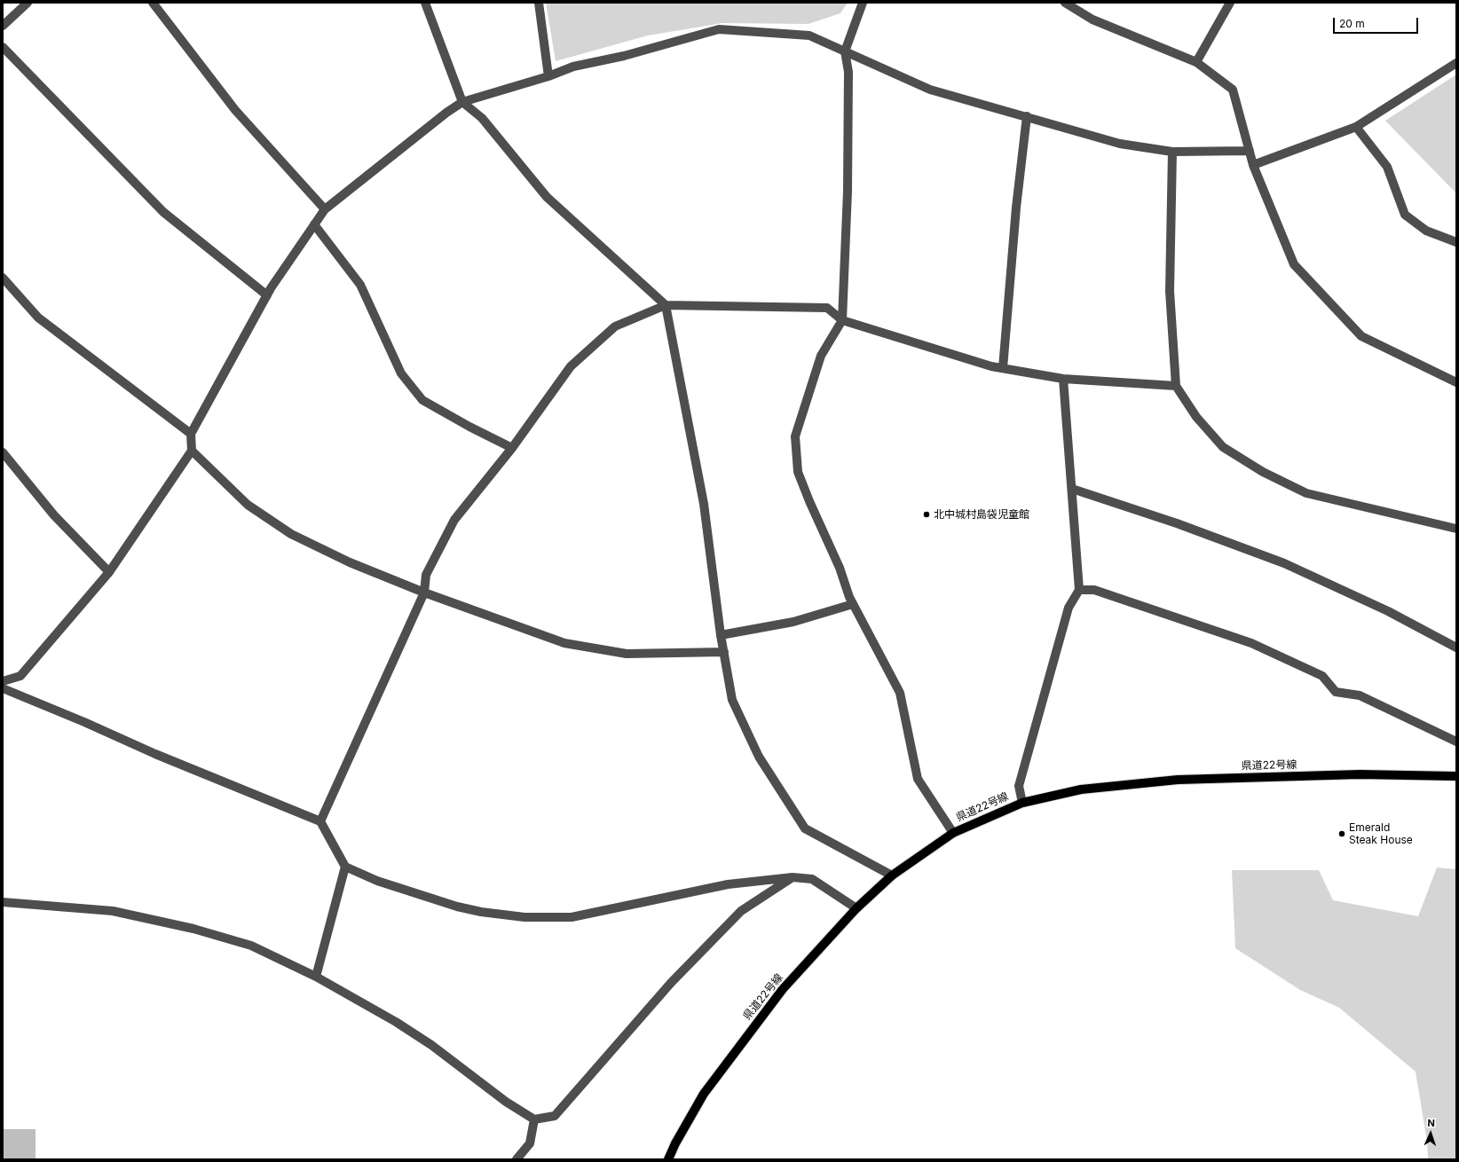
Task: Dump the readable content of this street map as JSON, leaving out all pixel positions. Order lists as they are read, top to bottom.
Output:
{
  "streets": {
    "main road": ["県道22号線"]
  },
  "places": ["北中城村島袋児童館", "Emerald Steak House"],
  "scale_bar": "20 m",
  "north": "top"
}
